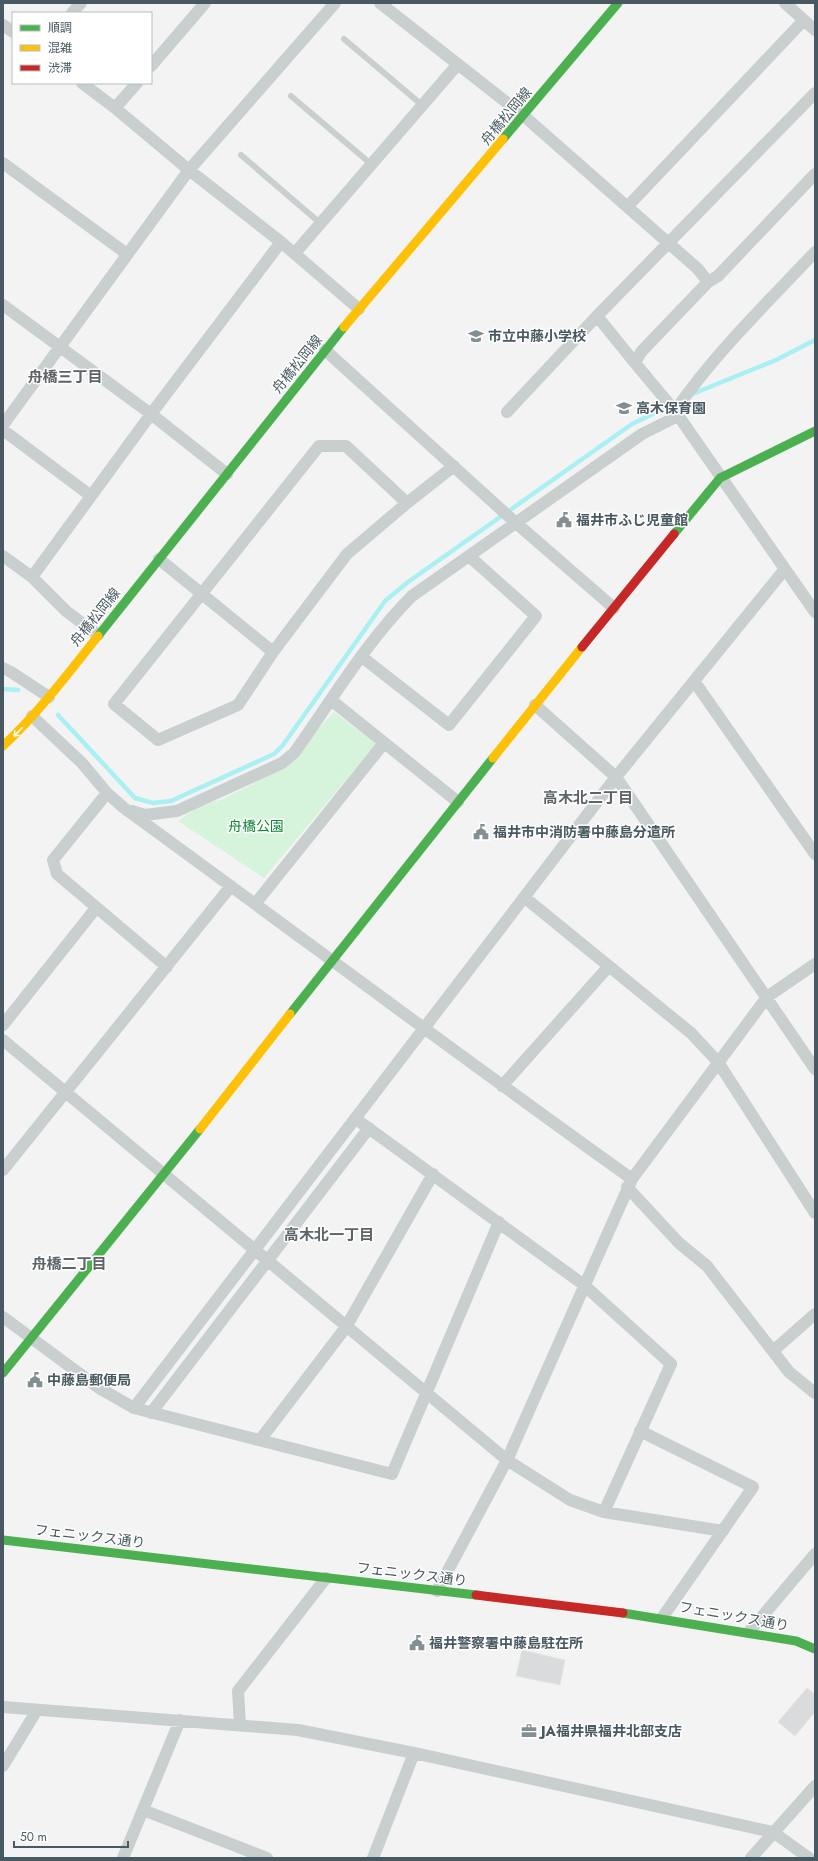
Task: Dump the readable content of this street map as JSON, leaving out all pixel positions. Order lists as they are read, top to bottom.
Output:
{
  "streets": {
    "main road": ["舟橋松岡線", "フェニックス通り"]
  },
  "districts": [
    "舟橋三丁目",
    "高木北二丁目",
    "高木北一丁目",
    "舟橋二丁目"
  ],
  "parks": ["舟橋公園"],
  "places": {
    "school or university": ["市立中藤小学校", "高木保育園"],
    "public building": [
      "福井市ふじ児童館",
      "福井市中消防署中藤島分遣所",
      "中藤島郵便局",
      "福井警察署中藤島駐在所"
    ],
    "office": ["JA福井県福井北部支店"]
  },
  "legend": ["順調", "混雑", "渋滞"],
  "scale_bar": "50 m"
}
